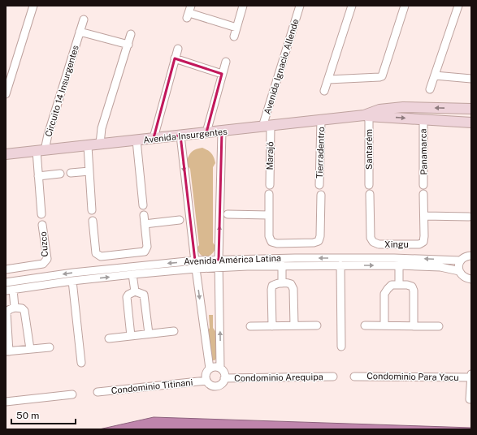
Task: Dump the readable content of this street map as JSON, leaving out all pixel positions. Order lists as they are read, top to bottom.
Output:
{
  "streets": {
    "main road": ["Avenida Insurgentes"],
    "street": [
      "Avenida Ignacio Allende",
      "Circuito 14 Insurgentes",
      "Santarém",
      "Panamarca",
      "Tierradentro",
      "Marajó",
      "Cuzco",
      "Xingu",
      "Avenida América Latina",
      "Condominio Para Yacu",
      "Condominio Arequipa",
      "Condominio Titinani"
    ]
  },
  "crossings": [
    ["Avenida Ignacio Allende", "Avenida Insurgentes"],
    ["Avenida Ignacio Allende", "Marajó"],
    ["Circuito 14 Insurgentes", "Avenida Insurgentes"],
    ["Avenida Insurgentes", "Santarém"],
    ["Avenida Insurgentes", "Panamarca"],
    ["Avenida Insurgentes", "Tierradentro"],
    ["Avenida Insurgentes", "Marajó"],
    ["Condominio Arequipa", "Condominio Titinani"]
  ],
  "scale_bar": "50 m"
}
